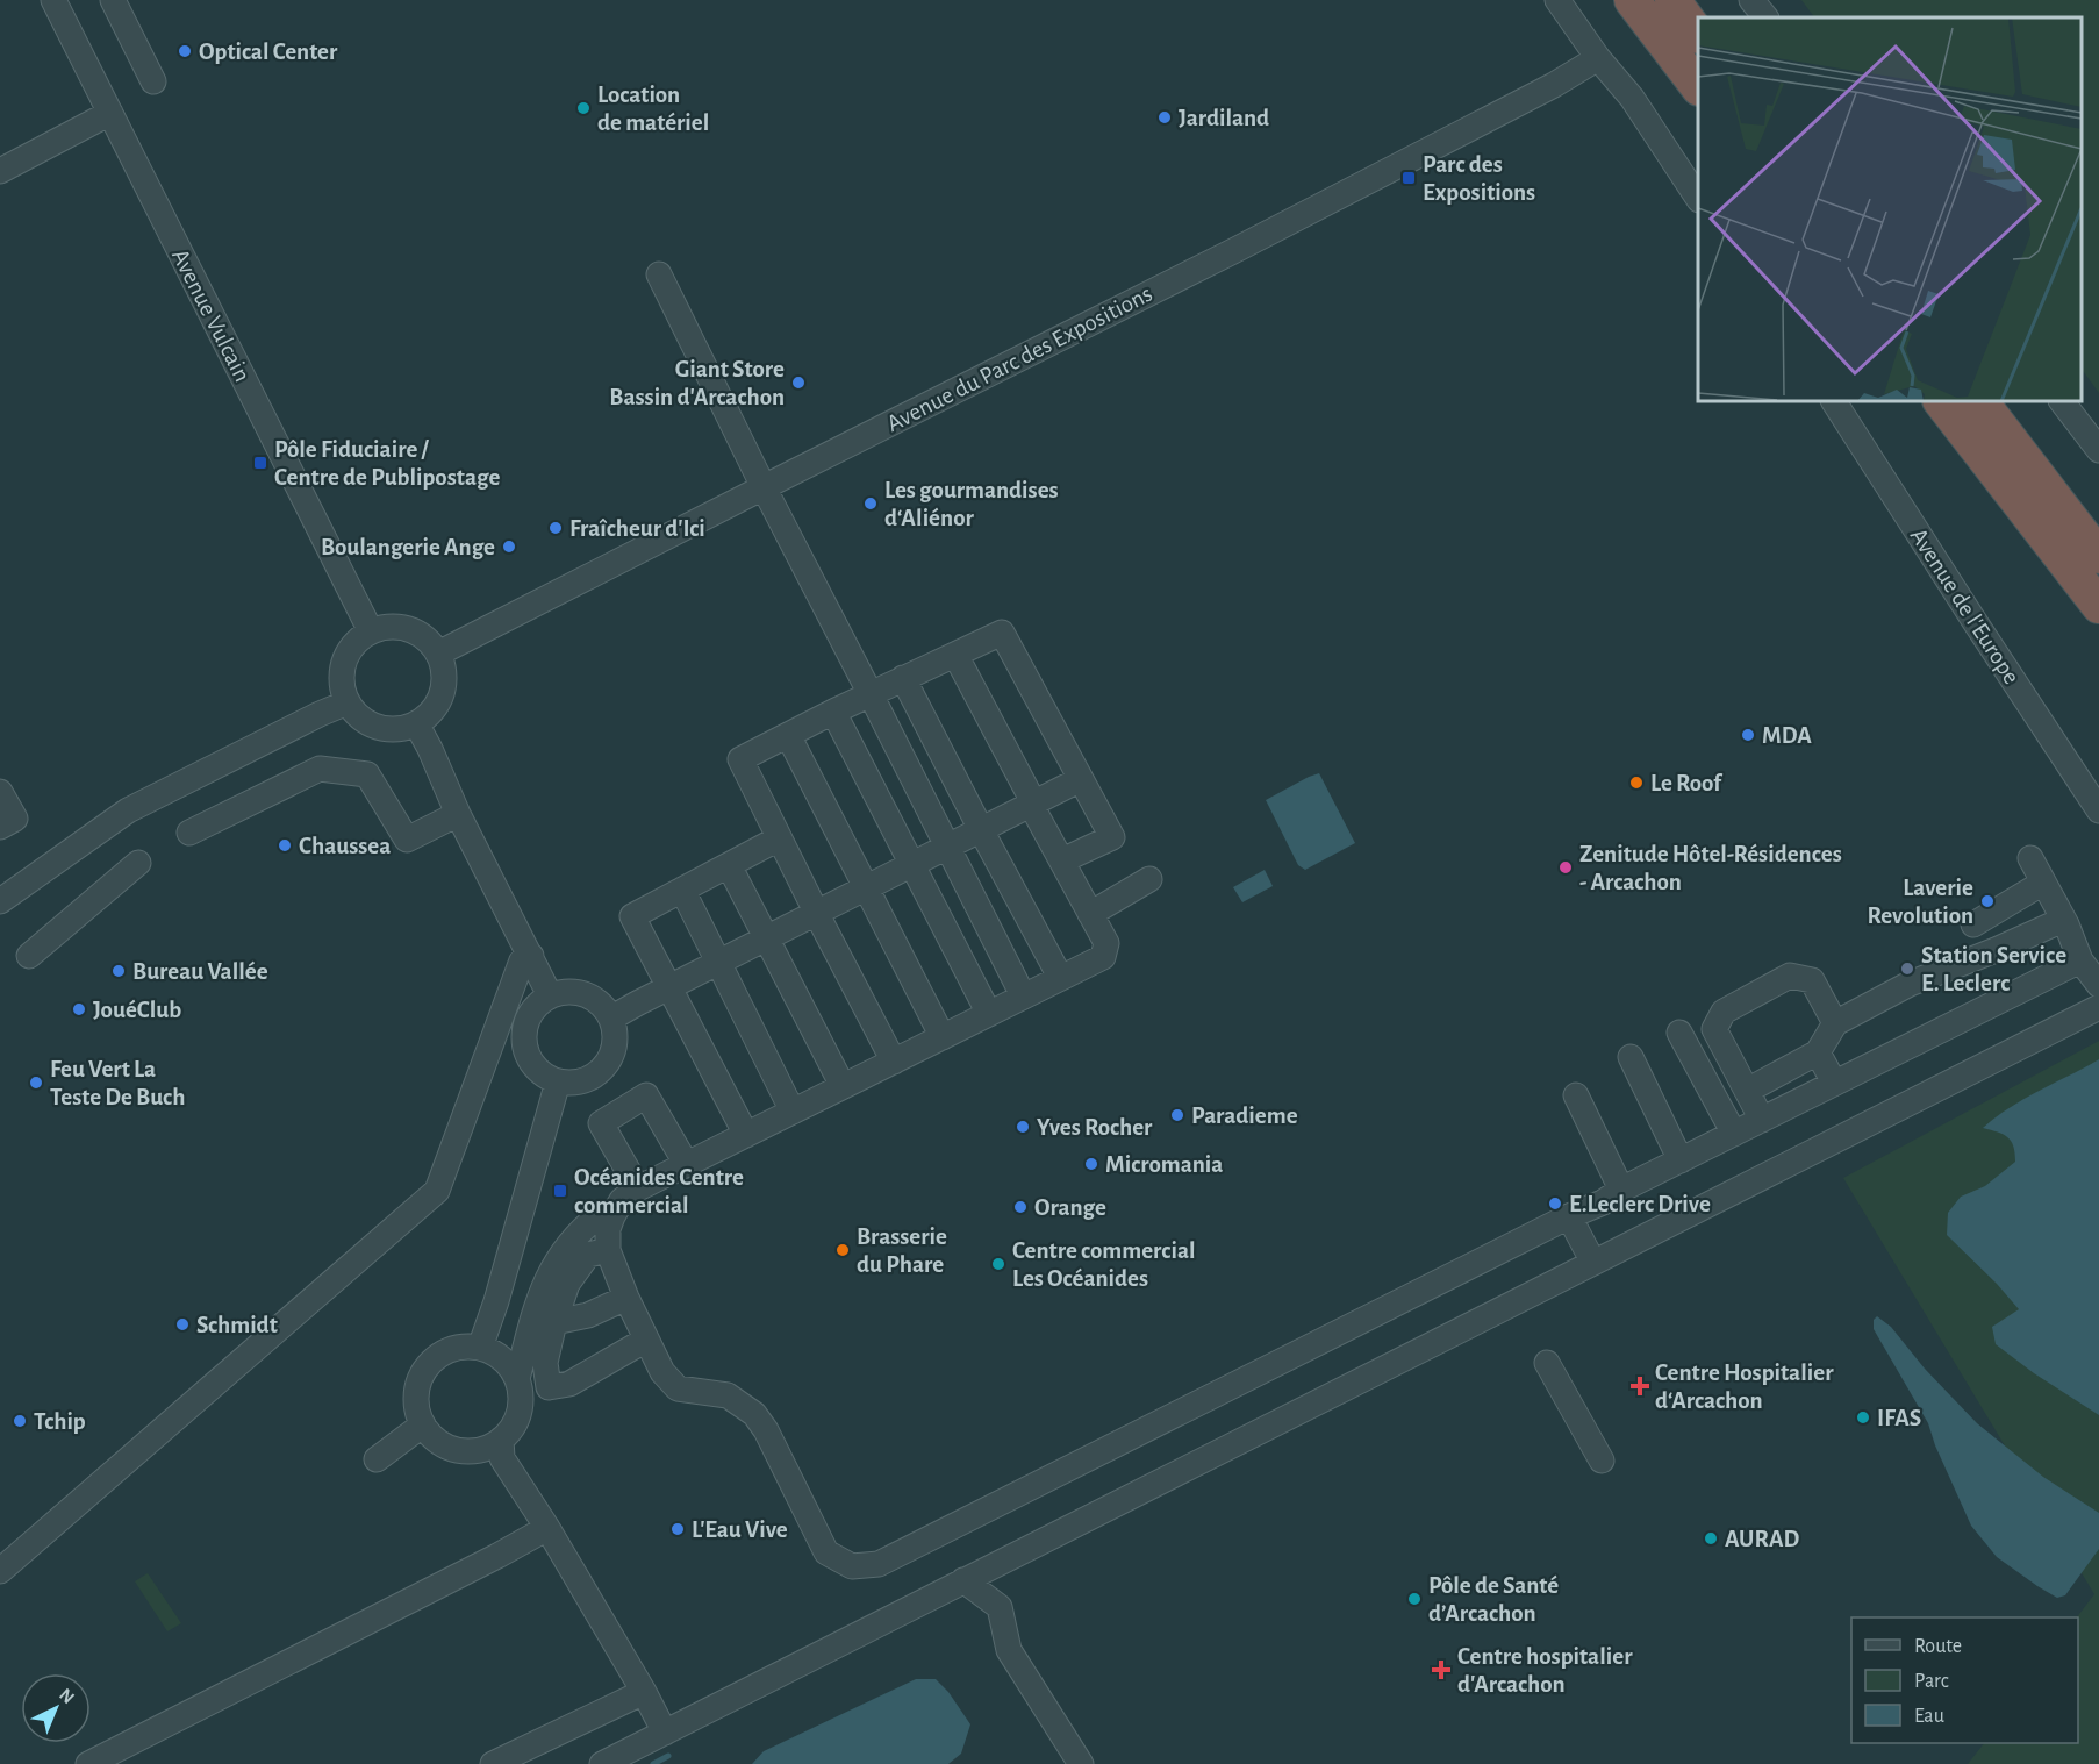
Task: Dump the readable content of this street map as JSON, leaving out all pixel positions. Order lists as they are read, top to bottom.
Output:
{
  "streets": {
    "street": ["Avenue Vulcain", "Avenue du Parc des Expositions", "Avenue de l'Europe"]
  },
  "crossings": [
    ["Avenue Vulcain", "Avenue du Parc des Expositions"]
  ],
  "places": {
    "other": [
      "Optical Center",
      "Location de matériel",
      "Jardiland",
      "Giant Store Bassin d'Arcachon",
      "Les gourmandises d‘Aliénor",
      "Fraîcheur d'Ici",
      "Boulangerie Ange",
      "MDA",
      "Le Roof",
      "Chaussea",
      "Zenitude Hôtel-Résidences - Arcachon",
      "Laverie Revolution",
      "Station Service E. Leclerc",
      "Bureau Vallée",
      "JouéClub",
      "Feu Vert La Teste De Buch",
      "Paradieme",
      "Yves Rocher",
      "Micromania",
      "E.Leclerc Drive",
      "Orange",
      "Brasserie du Phare",
      "Centre commercial Les Océanides",
      "Schmidt",
      "IFAS",
      "Tchip",
      "L'Eau Vive",
      "AURAD",
      "Pôle de Santé d’Arcachon"
    ],
    "transit": ["Parc des Expositions", "Pôle Fiduciaire / Centre de Publipostage", "Océanides Centre commercial"],
    "health": ["Centre Hospitalier d‘Arcachon", "Centre hospitalier d'Arcachon"]
  },
  "legend": ["Route", "Parc", "Eau"],
  "north": "top right"
}
